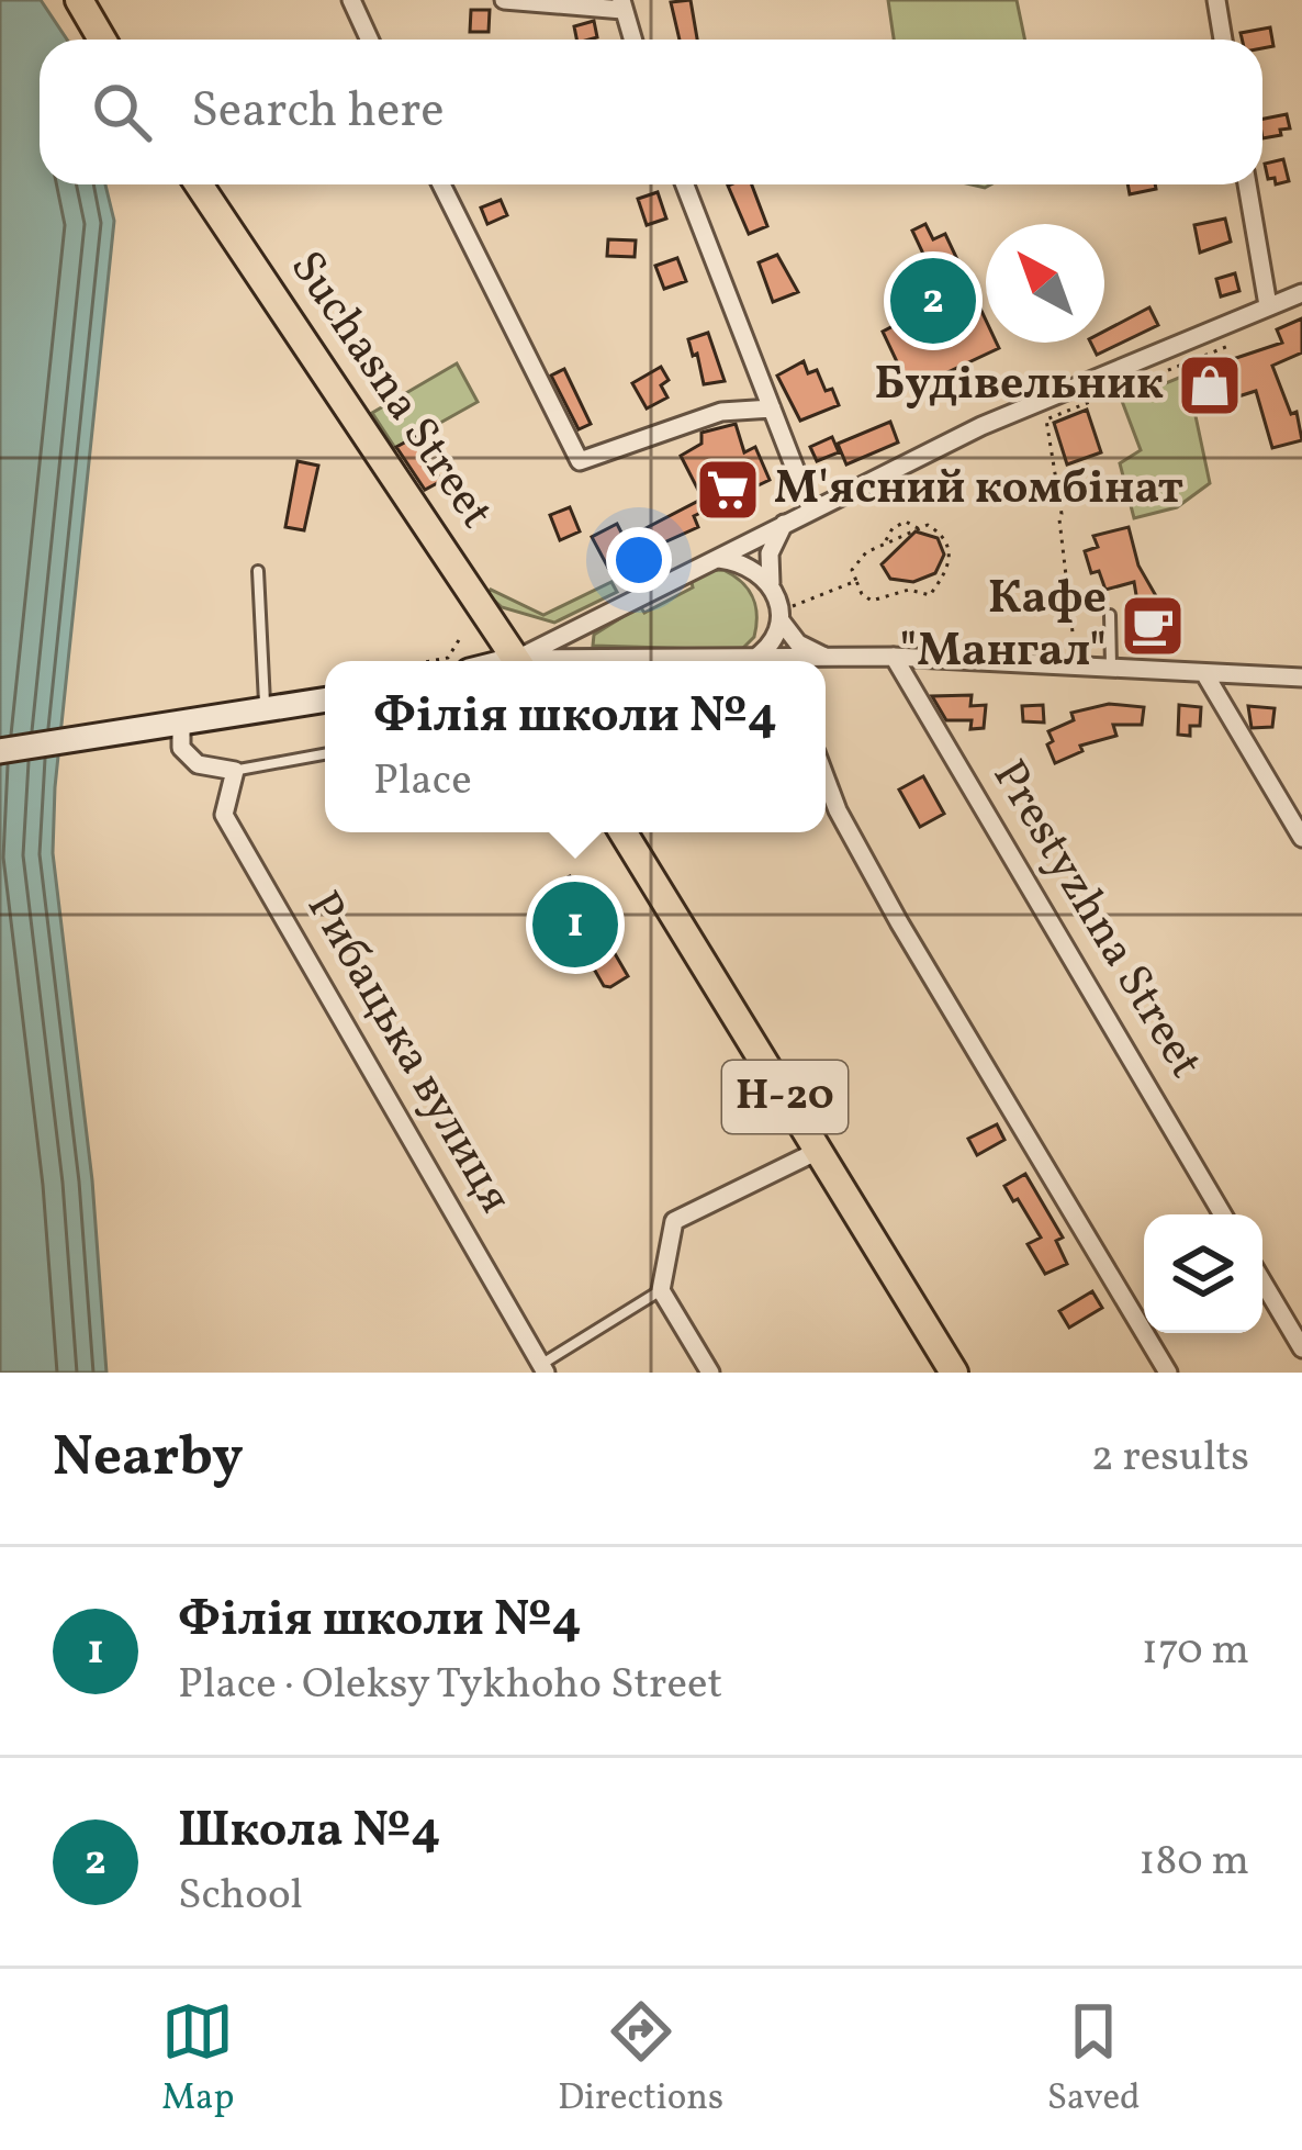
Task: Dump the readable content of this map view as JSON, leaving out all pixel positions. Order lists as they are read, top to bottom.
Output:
{
  "streets": {
    "main road": ["Suchasna Street", "Н-20"],
    "street": ["Prestyzhna Street", "Рибацька вулиця"]
  },
  "places": {
    "shop": ["Будівельник"],
    "supermarket": ["М'ясний комбінат"],
    "cafe": ["Кафе \"Мангал\""]
  },
  "north": "top left",
  "page": {
    "search": "Search here",
    "pins": ["2", "1"],
    "popup": ["Філія школи №4", "Place"],
    "heading": ["Nearby", "2 results"],
    "list": [
      {
        "mark": "1",
        "name": "Філія школи №4",
        "note": "Place · Oleksy Tykhoho Street",
        "value": "170 m"
      },
      {
        "mark": "2",
        "name": "Школа №4",
        "note": "School",
        "value": "180 m"
      }
    ],
    "nav": ["Map", "Directions", "Saved"]
  }
}
